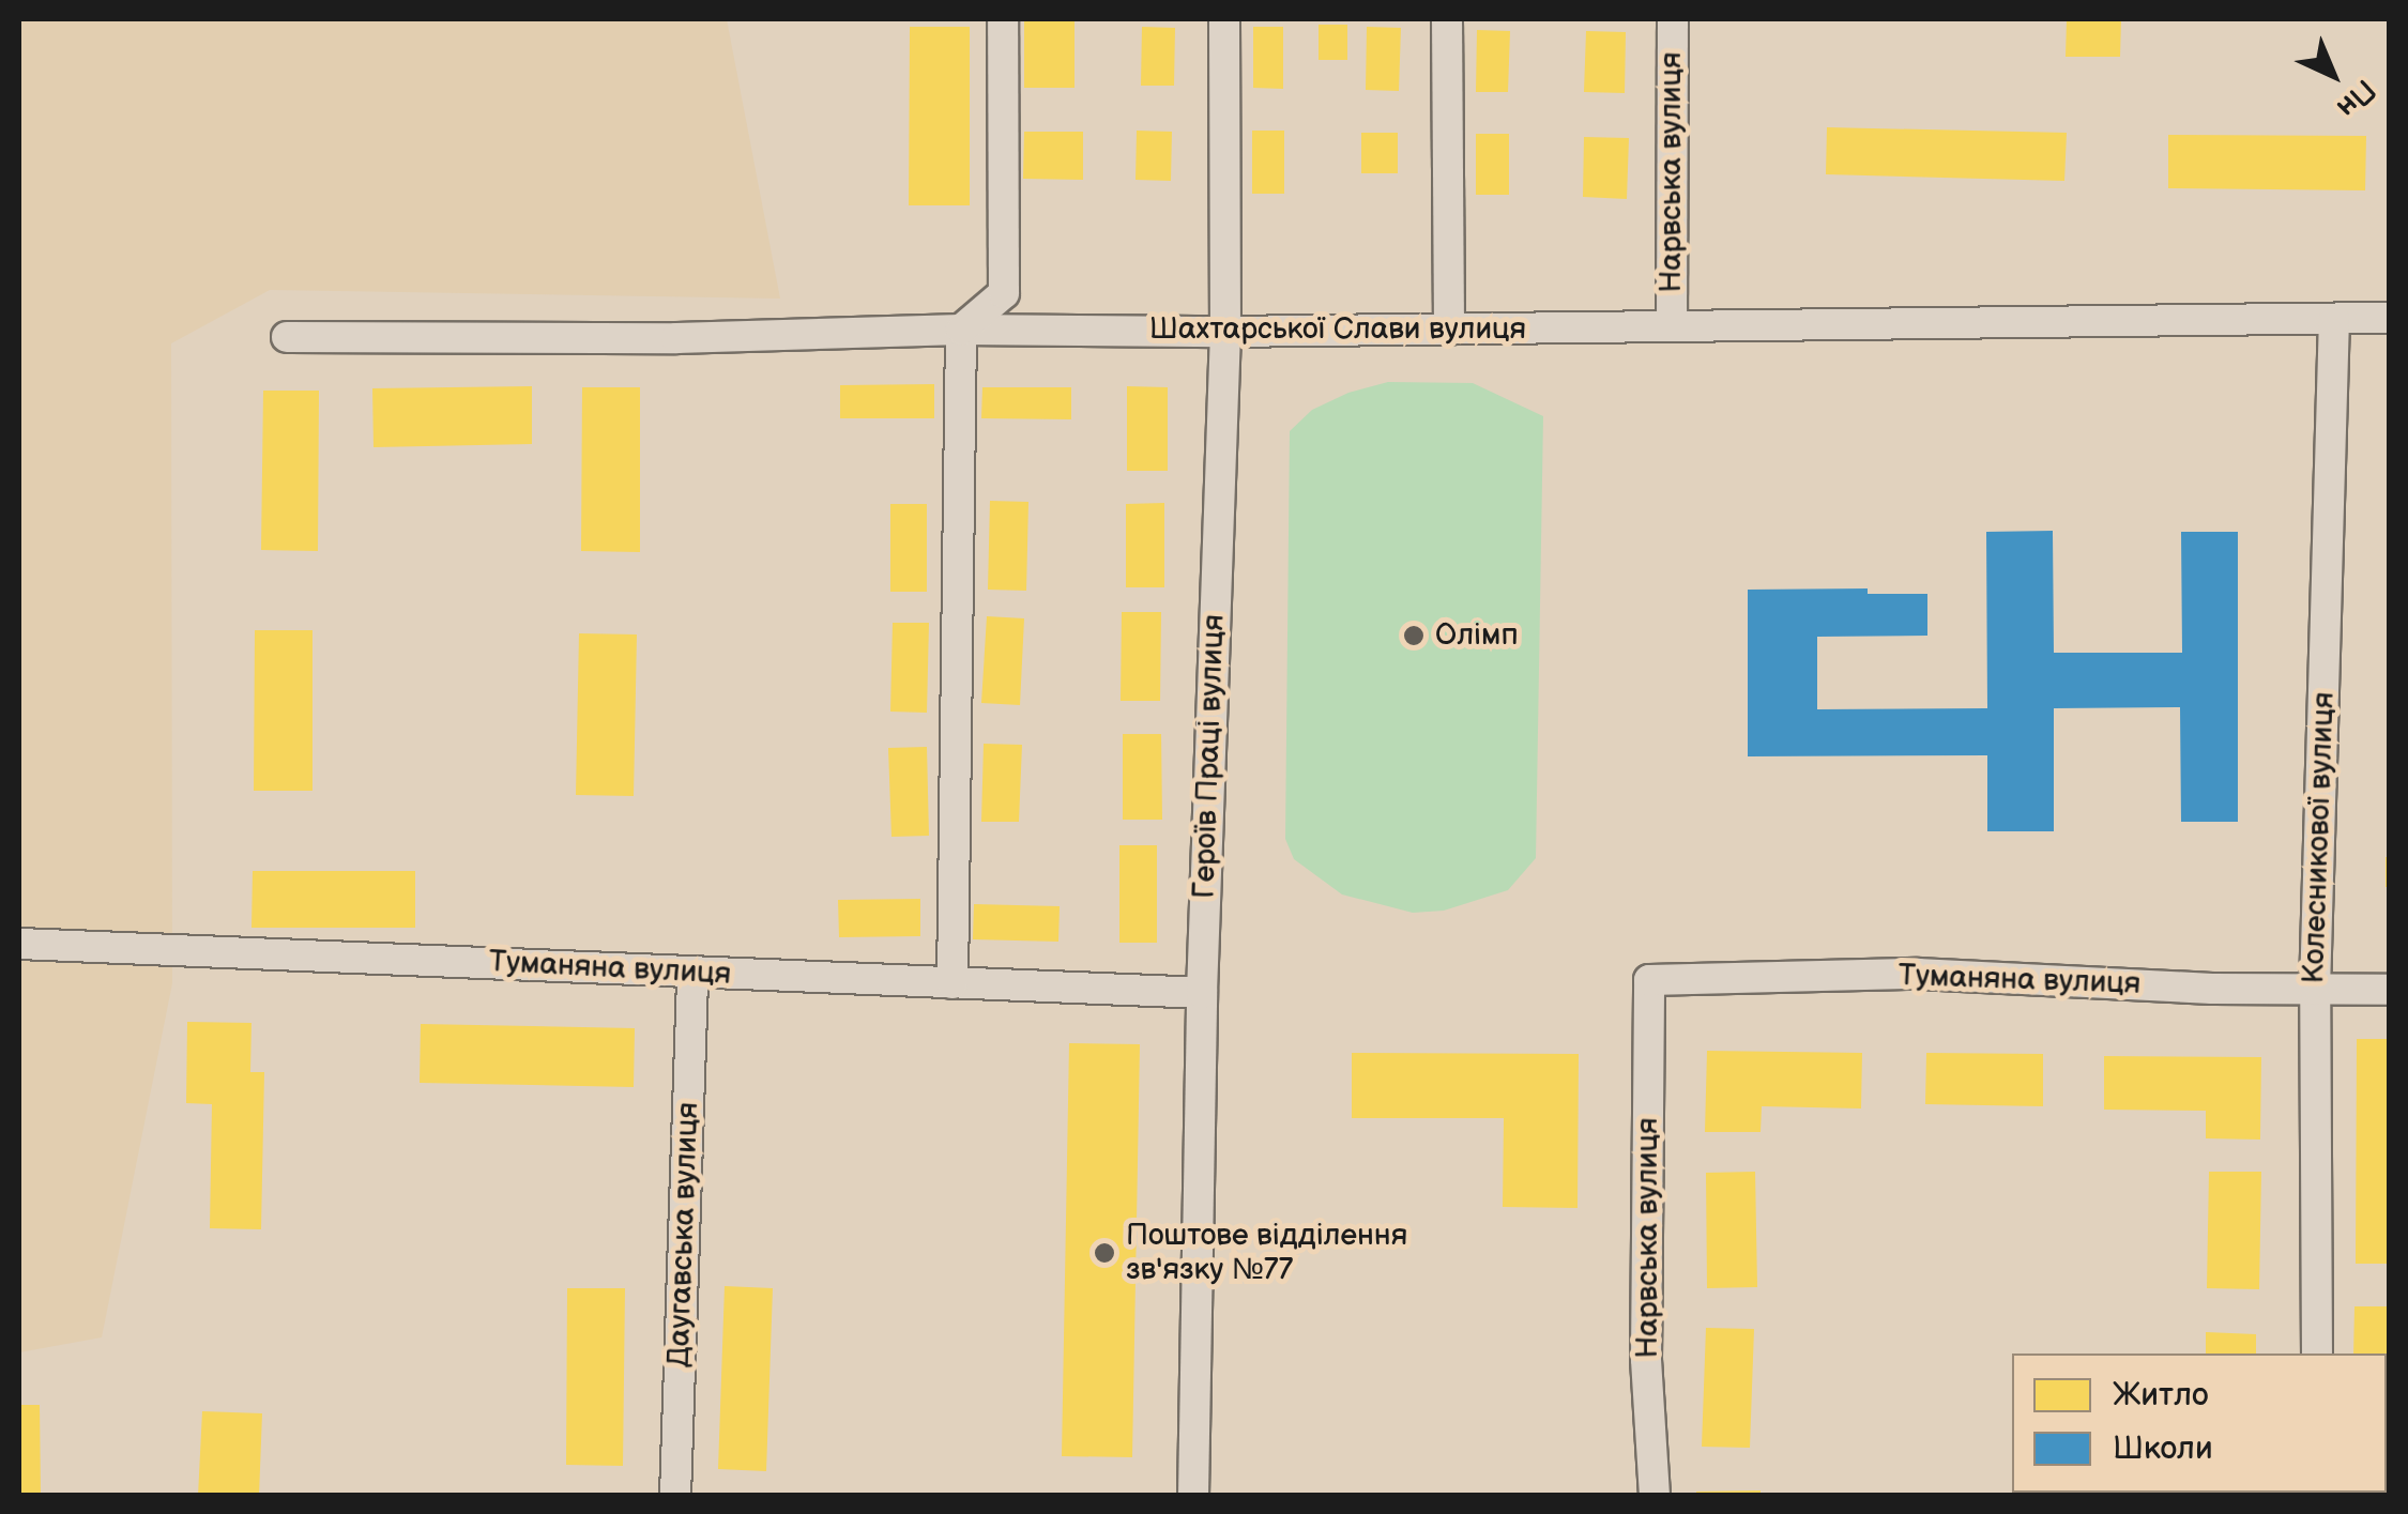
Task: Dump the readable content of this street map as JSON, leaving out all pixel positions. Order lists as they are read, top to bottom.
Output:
{
  "streets": {
    "street": [
      "Нарвська вулиця",
      "Шахтарської Слави вулиця",
      "Героїв Праці вулиця",
      "Колесникової вулиця",
      "Туманяна вулиця",
      "Даугавська вулиця"
    ]
  },
  "crossings": [
    ["Нарвська вулиця", "Шахтарської Слави вулиця"],
    ["Нарвська вулиця", "Туманяна вулиця"],
    ["Шахтарської Слави вулиця", "Героїв Праці вулиця"],
    ["Шахтарської Слави вулиця", "Колесникової вулиця"],
    ["Героїв Праці вулиця", "Туманяна вулиця"],
    ["Колесникової вулиця", "Туманяна вулиця"],
    ["Туманяна вулиця", "Даугавська вулиця"]
  ],
  "places": ["Олімп", "Поштове відділення зв'язку №77"],
  "legend": ["Житло", "Школи"],
  "north": "bottom right"
}
